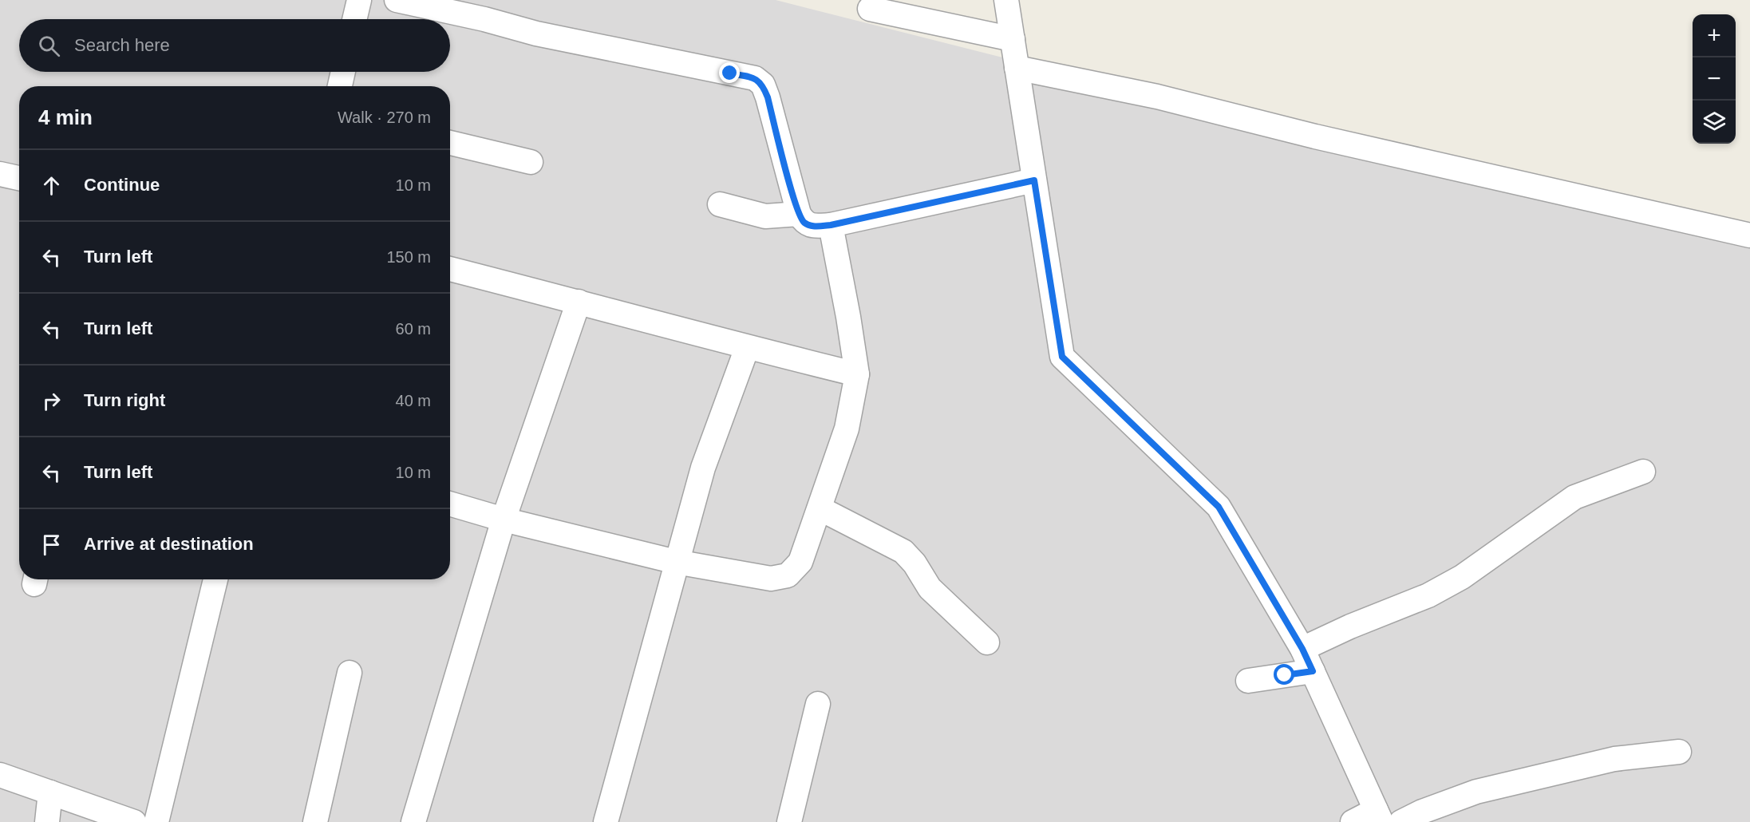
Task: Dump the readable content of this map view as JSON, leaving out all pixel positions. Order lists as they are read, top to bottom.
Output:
{
  "page": {
    "map_buttons": ["+", "−"],
    "search": "Search here",
    "heading": ["4 min", "Walk · 270 m"],
    "list": [
      ["Continue", "10 m"],
      ["Turn left", "150 m"],
      ["Turn left", "60 m"],
      ["Turn right", "40 m"],
      ["Turn left", "10 m"],
      "Arrive at destination"
    ]
  }
}
